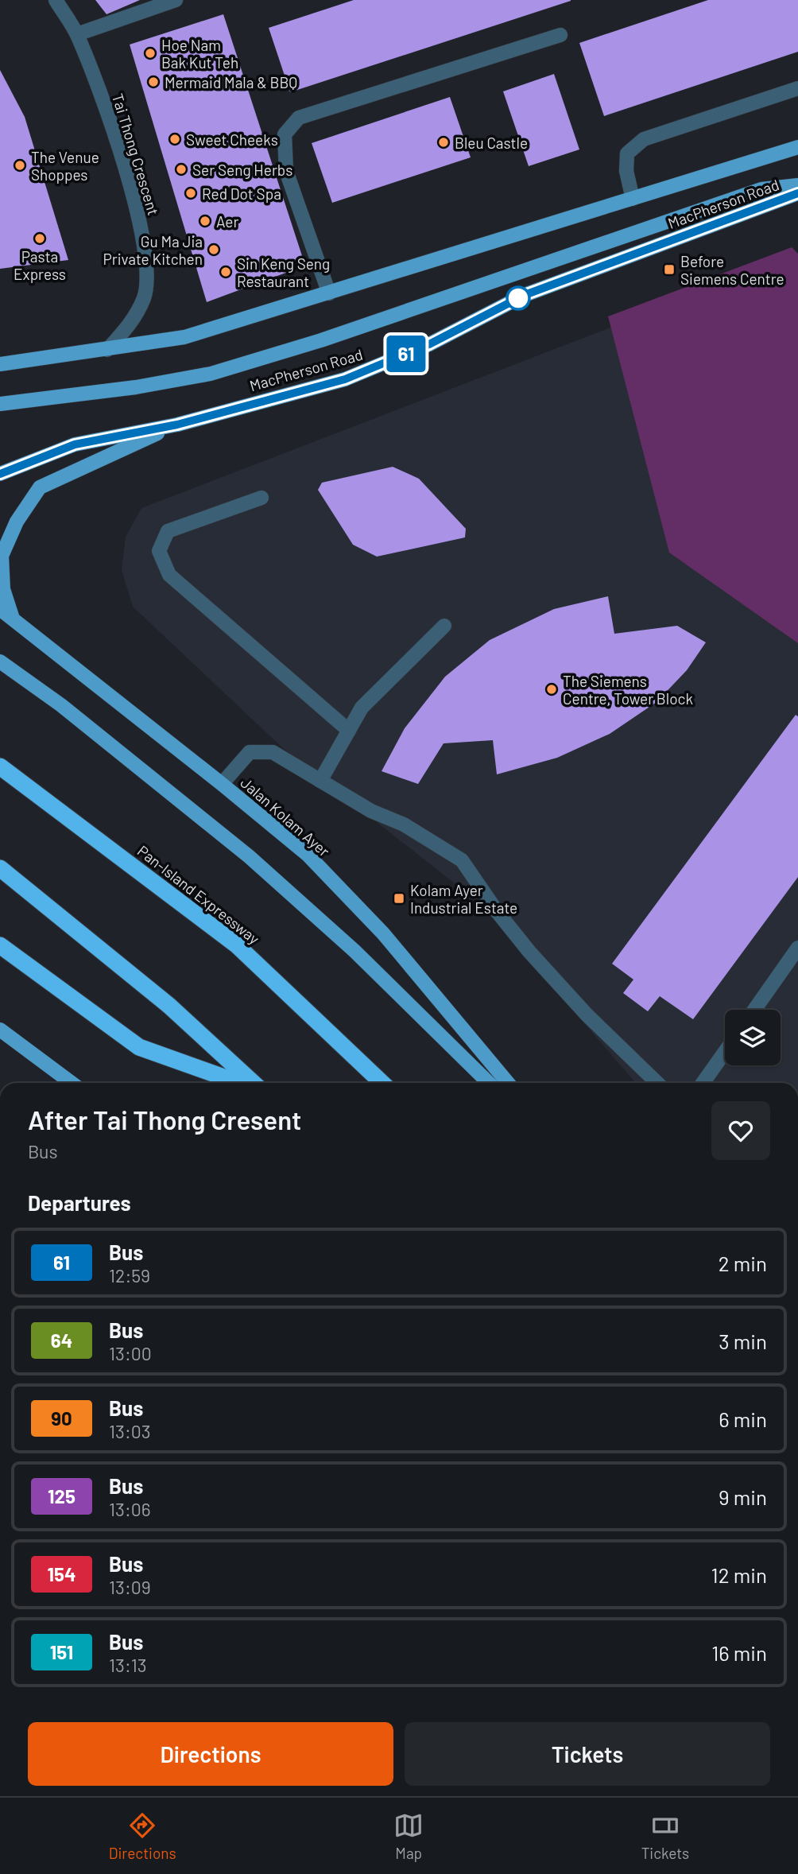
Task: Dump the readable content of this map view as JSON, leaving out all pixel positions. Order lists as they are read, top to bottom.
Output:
{
  "streets": {
    "highway": ["Pan-Island Expressway"],
    "main road": ["MacPherson Road", "Jalan Kolam Ayer"],
    "street": ["Tai Thong Crescent"]
  },
  "crossings": [
    ["Tai Thong Crescent", "MacPherson Road"]
  ],
  "places": {
    "other": [
      "Hoe Nam Bak Kut Teh",
      "Mermaid Mala & BBQ",
      "Sweet Cheeks",
      "Bleu Castle",
      "The Venue Shoppes",
      "Ser Seng Herbs",
      "Red Dot Spa",
      "Aer",
      "Pasta Express",
      "Gu Ma Jia Private Kitchen",
      "Sin Keng Seng Restaurant",
      "The Siemens Centre, Tower Block"
    ],
    "transit": ["Before Siemens Centre", "Kolam Ayer Industrial Estate"]
  },
  "lines": ["bus line 61"],
  "page": {
    "on_map": "61",
    "heading": [
      ["After Tai Thong Cresent", "Bus"],
      "Departures"
    ],
    "list": [
      {
        "mark": "61",
        "name": "Bus",
        "note": "12:59",
        "value": "2 min"
      },
      {
        "mark": "64",
        "name": "Bus",
        "note": "13:00",
        "value": "3 min"
      },
      {
        "mark": "90",
        "name": "Bus",
        "note": "13:03",
        "value": "6 min"
      },
      {
        "mark": "125",
        "name": "Bus",
        "note": "13:06",
        "value": "9 min"
      },
      {
        "mark": "154",
        "name": "Bus",
        "note": "13:09",
        "value": "12 min"
      },
      {
        "mark": "151",
        "name": "Bus",
        "note": "13:13",
        "value": "16 min"
      }
    ],
    "buttons": ["Directions", "Tickets"],
    "tabs": ["Directions", "Map", "Tickets"]
  }
}
